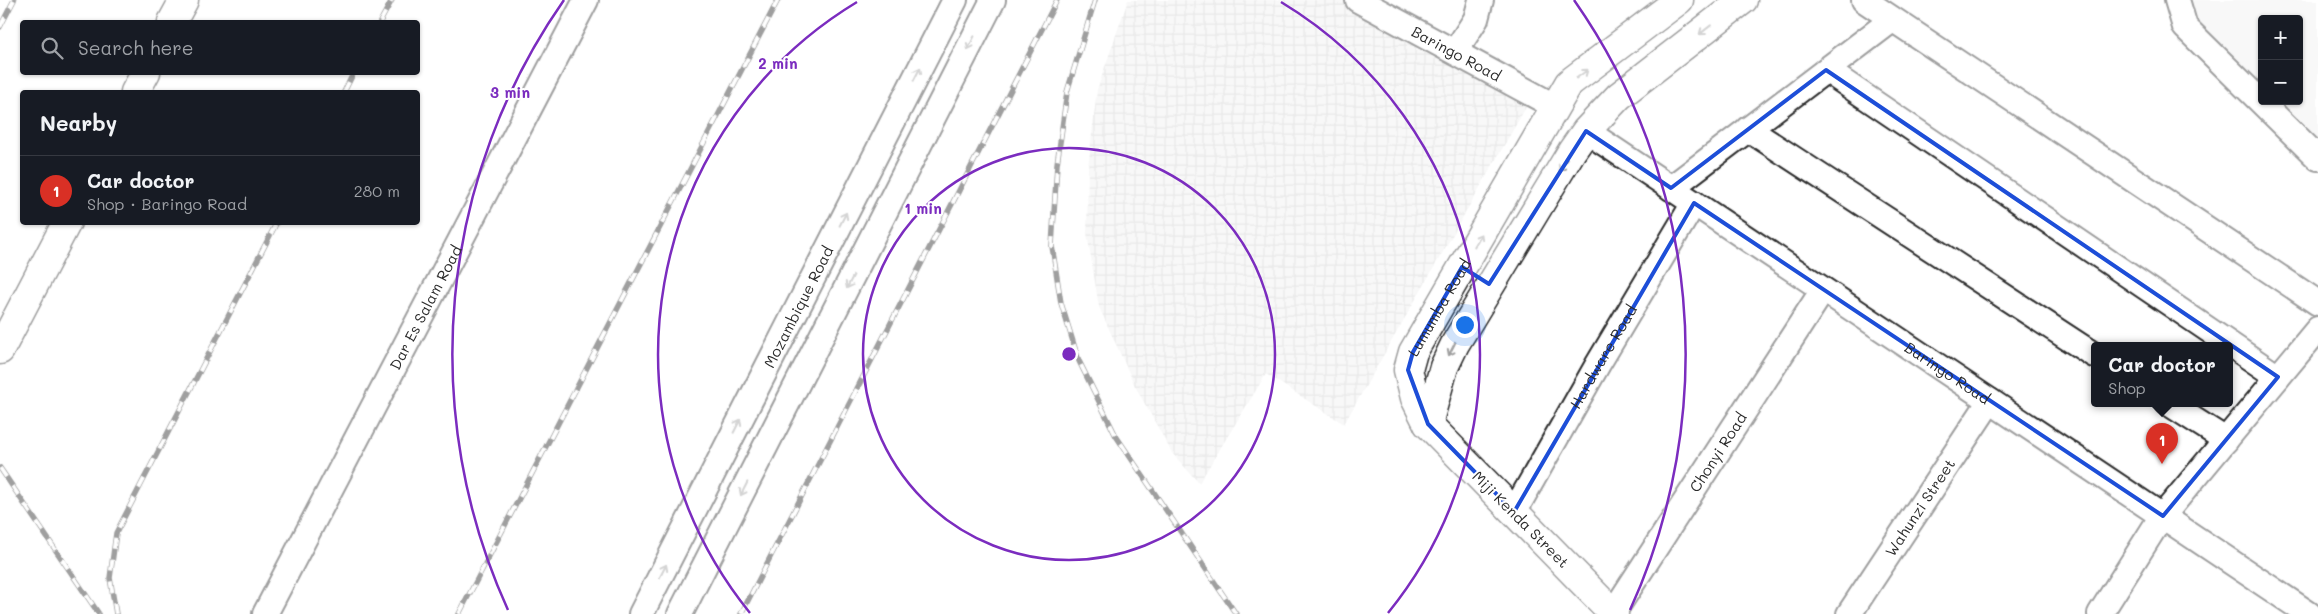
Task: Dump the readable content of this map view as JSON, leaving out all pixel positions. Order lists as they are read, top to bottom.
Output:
{
  "streets": {
    "main road": ["Lumumba Road", "Miji Kenda Street"],
    "street": [
      "Baringo Road",
      "Dar Es Salam Road",
      "Mozambique Road",
      "Hardware Road",
      "Chonyi Road",
      "Wahunzi Street"
    ]
  },
  "crossings": [
    ["Baringo Road", "Lumumba Road"],
    ["Baringo Road", "Hardware Road"],
    ["Baringo Road", "Chonyi Road"],
    ["Baringo Road", "Wahunzi Street"],
    ["Lumumba Road", "Miji Kenda Street"],
    ["Hardware Road", "Miji Kenda Street"],
    ["Chonyi Road", "Miji Kenda Street"]
  ],
  "page": {
    "map_buttons": ["+", "−"],
    "search": "Search here",
    "heading": "Nearby",
    "list": [
      {
        "mark": "1",
        "name": "Car doctor",
        "note": "Shop · Baringo Road",
        "value": "280 m"
      }
    ],
    "popup": ["Car doctor", "Shop"],
    "pins": "1"
  },
  "rings": ["2 min", "3 min", "1 min"]
}
